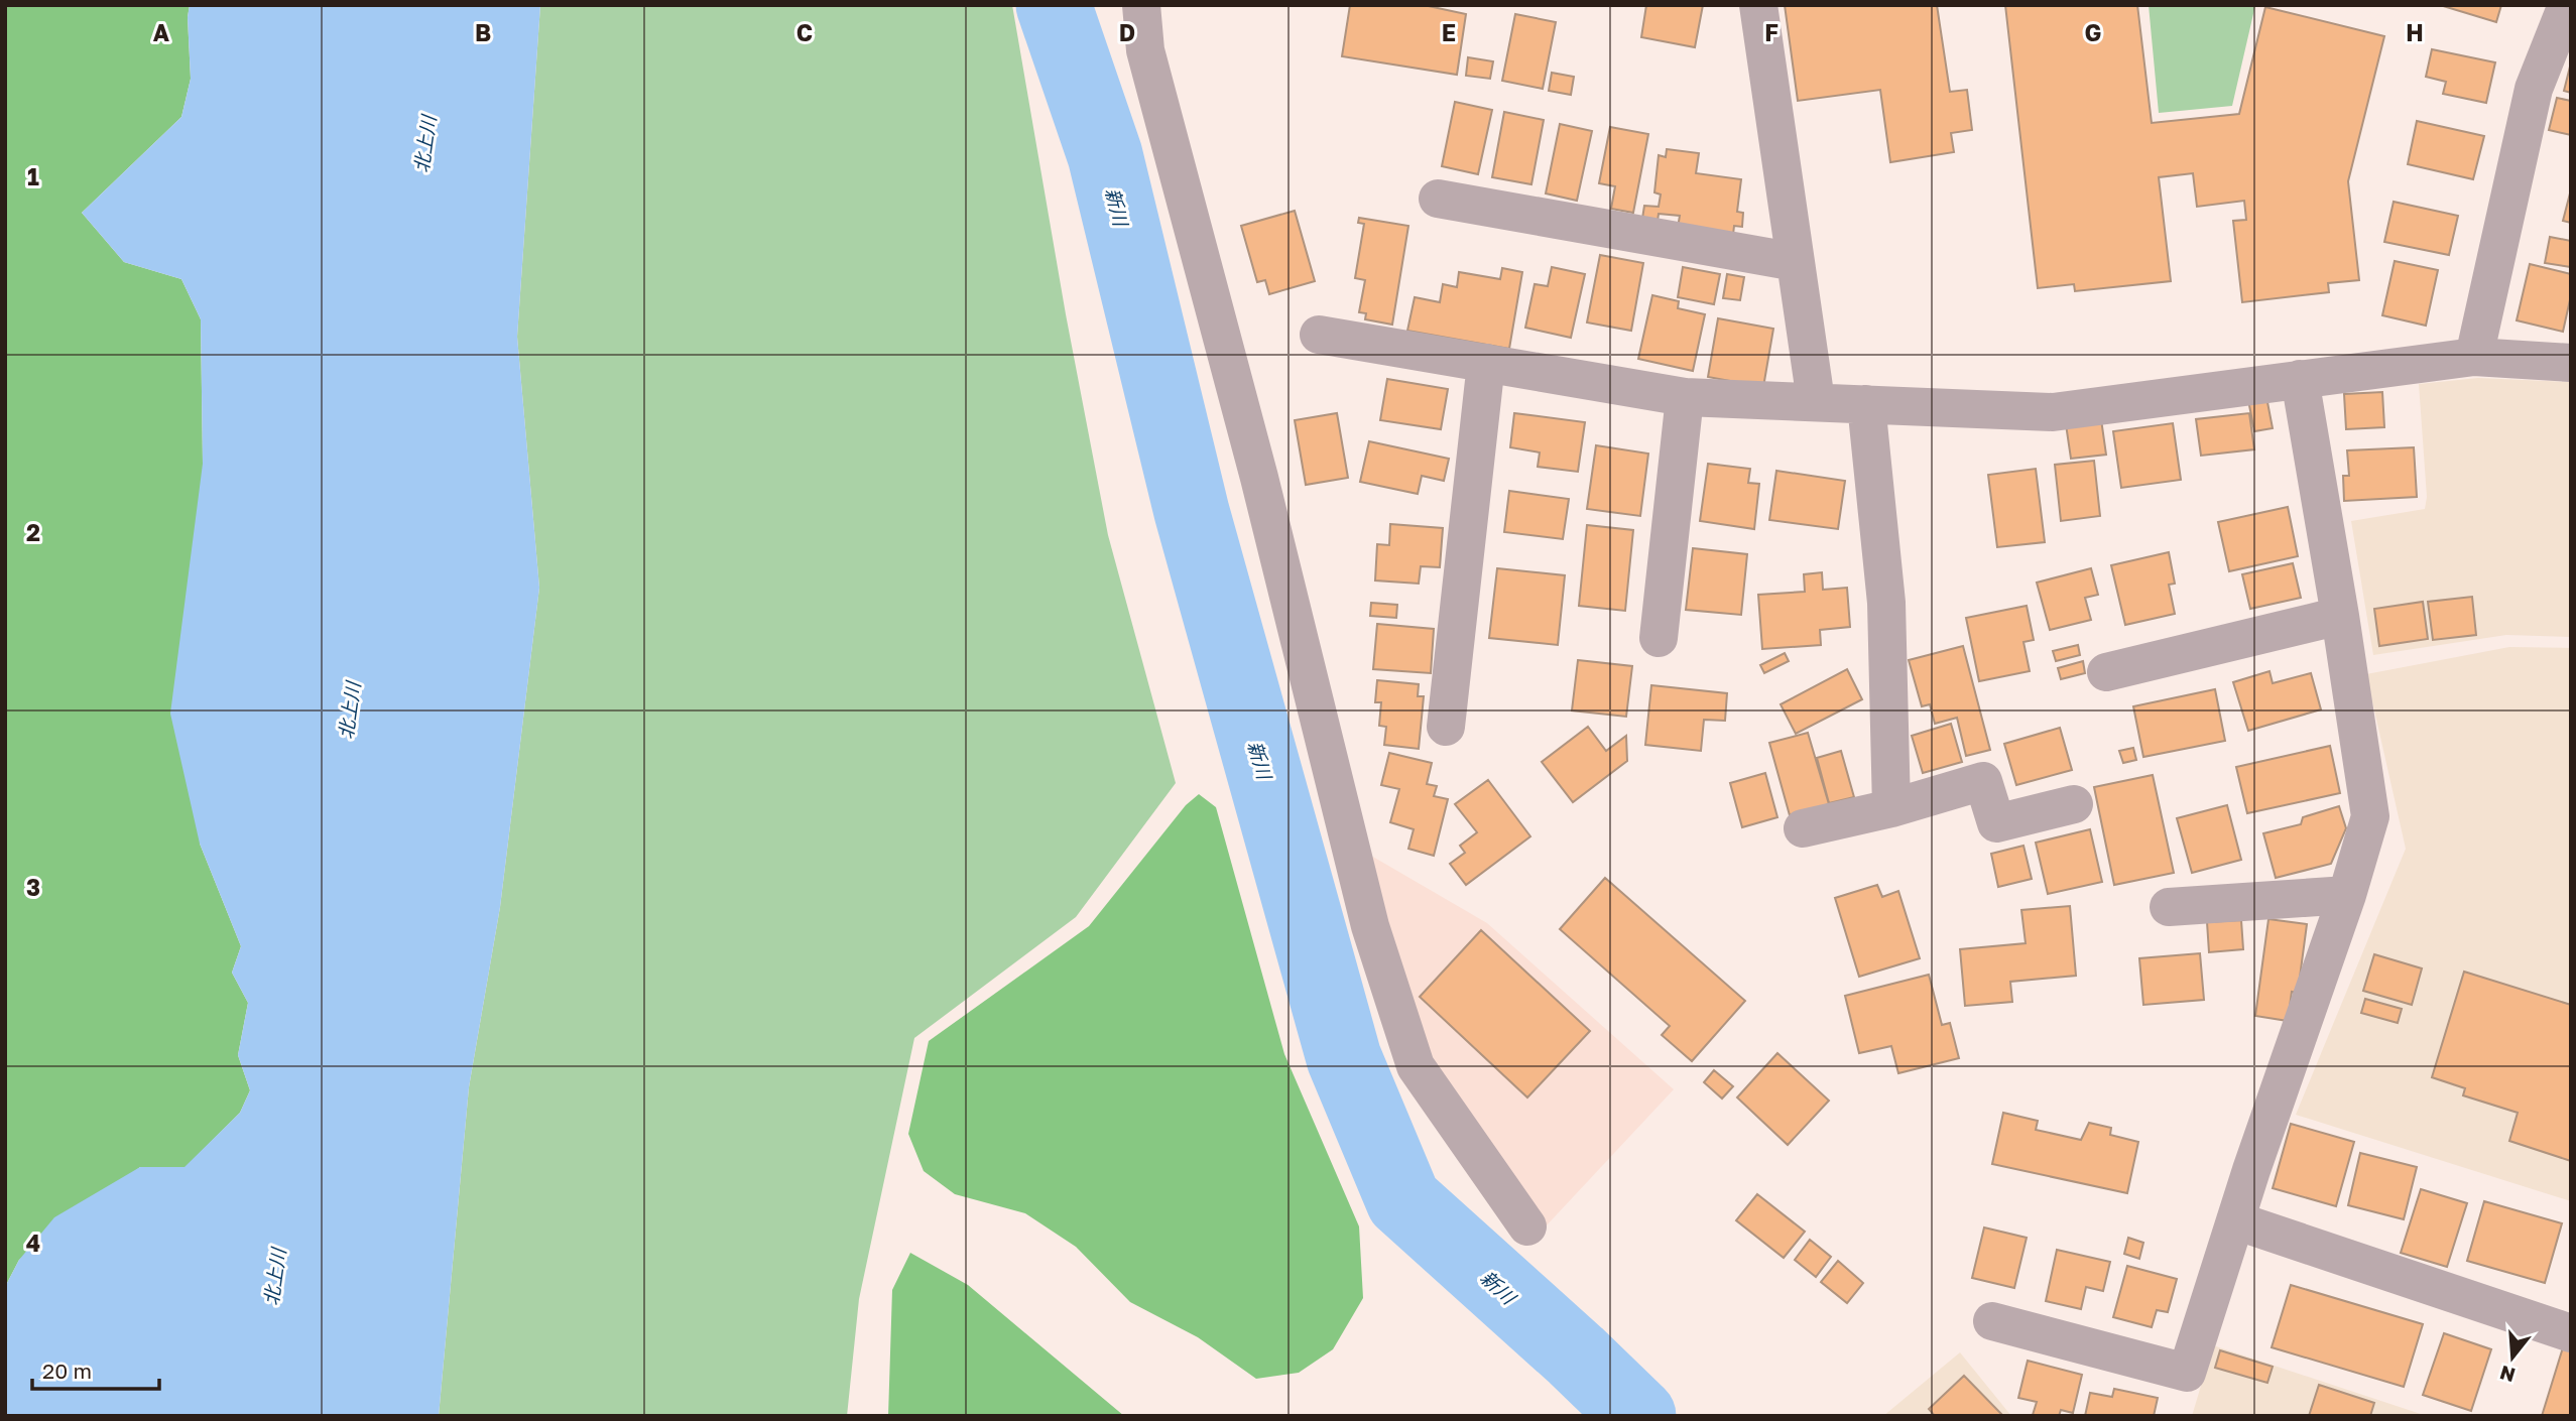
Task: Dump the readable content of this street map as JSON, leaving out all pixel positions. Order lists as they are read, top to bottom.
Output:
{
  "water": ["北上川", "新川"],
  "scale_bar": "20 m",
  "north": "bottom",
  "grid": {
    "columns": [
      "A",
      "B",
      "C",
      "D",
      "E",
      "F",
      "G",
      "H"
    ],
    "rows": [
      "1",
      "2",
      "3",
      "4"
    ]
  }
}
